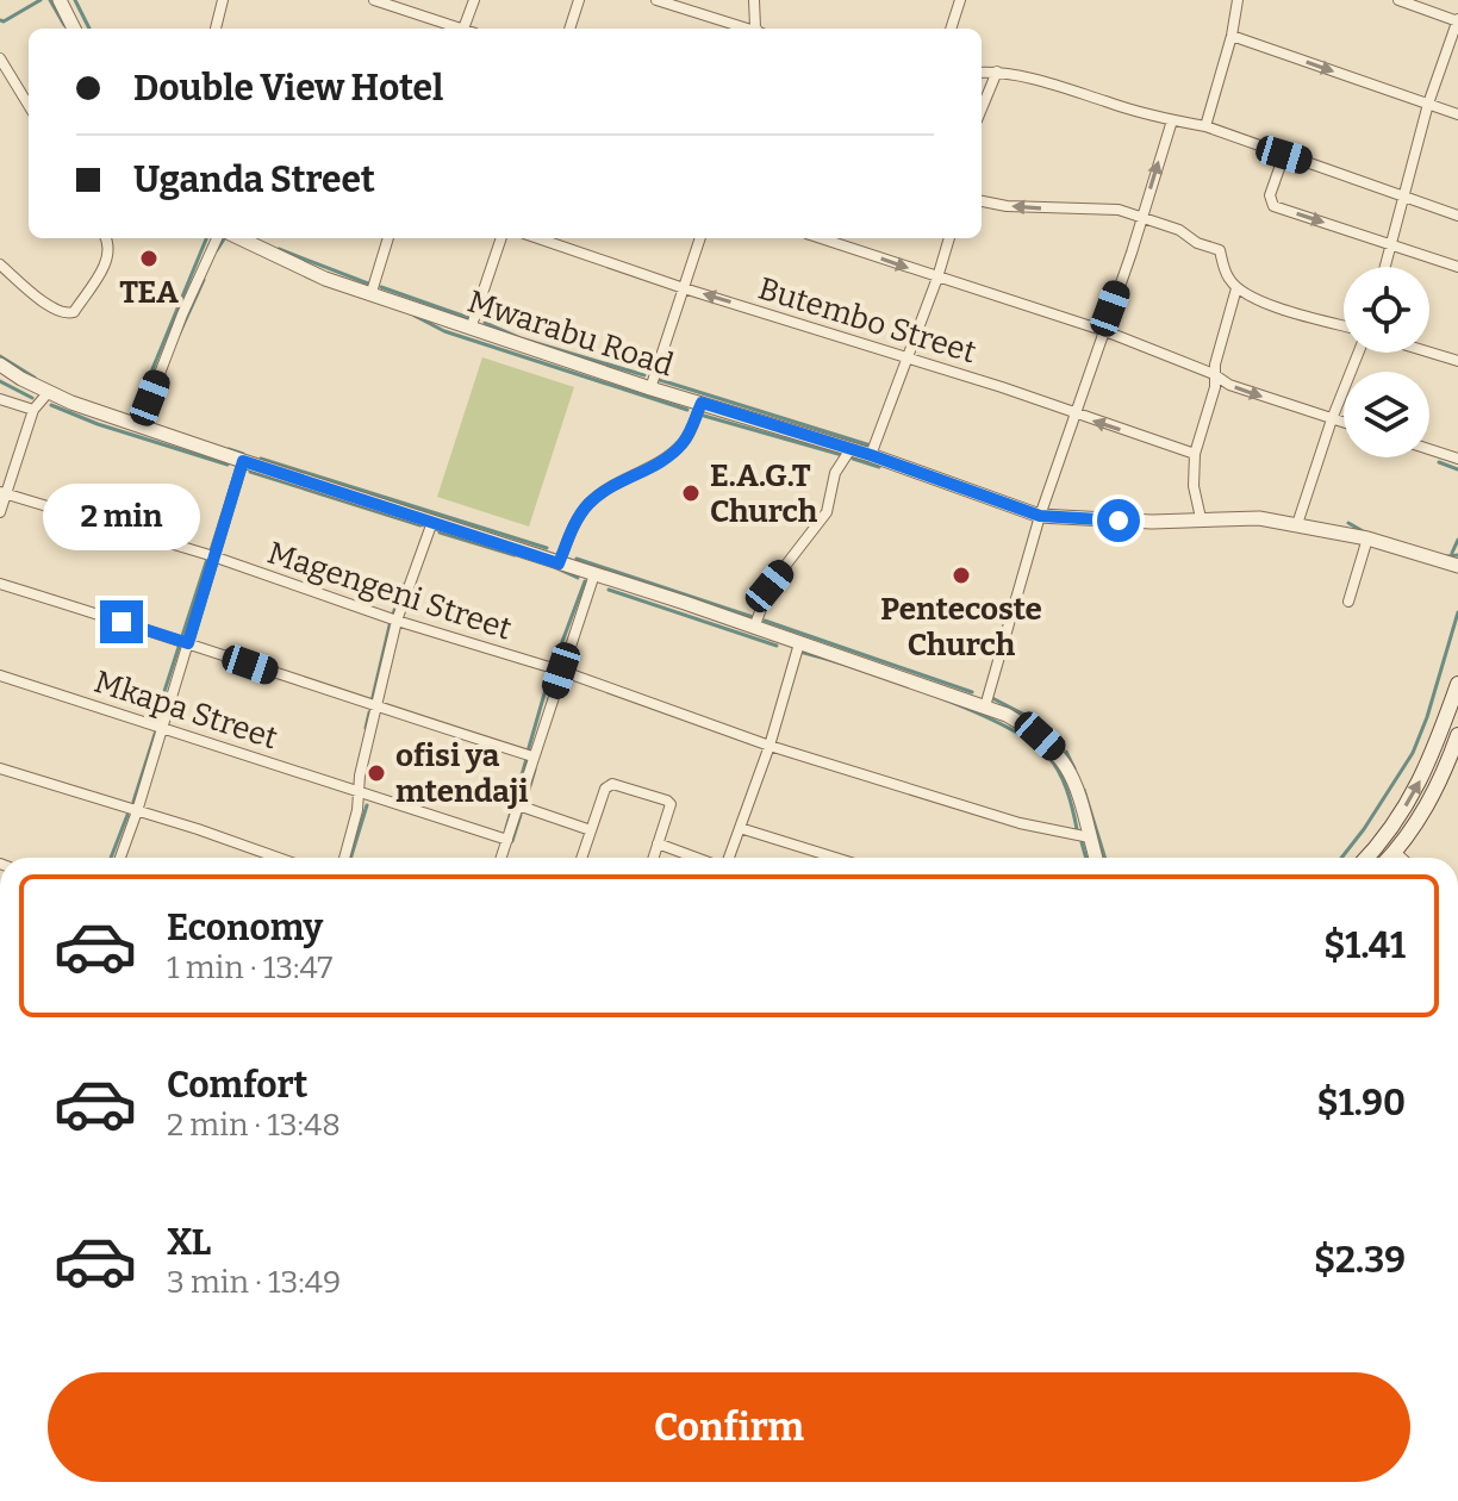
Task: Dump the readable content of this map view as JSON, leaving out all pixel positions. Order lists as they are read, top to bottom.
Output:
{
  "streets": {
    "street": [
      "Butembo Street",
      "Mwarabu Road",
      "Magengeni Street",
      "Mkapa Street"
    ]
  },
  "one_way": ["Butembo Street"],
  "places": [
    "TEA",
    "E.A.G.T Church",
    "Pentecoste Church",
    "ofisi ya mtendaji"
  ],
  "page": {
    "banner": ["Double View Hotel", "Uganda Street"],
    "bubble": "2 min",
    "list": [
      {
        "name": "Economy",
        "note": "1 min · 13:47",
        "value": "$1.41"
      },
      {
        "name": "Comfort",
        "note": "2 min · 13:48",
        "value": "$1.90"
      },
      {
        "name": "XL",
        "note": "3 min · 13:49",
        "value": "$2.39"
      }
    ],
    "buttons": "Confirm"
  }
}
